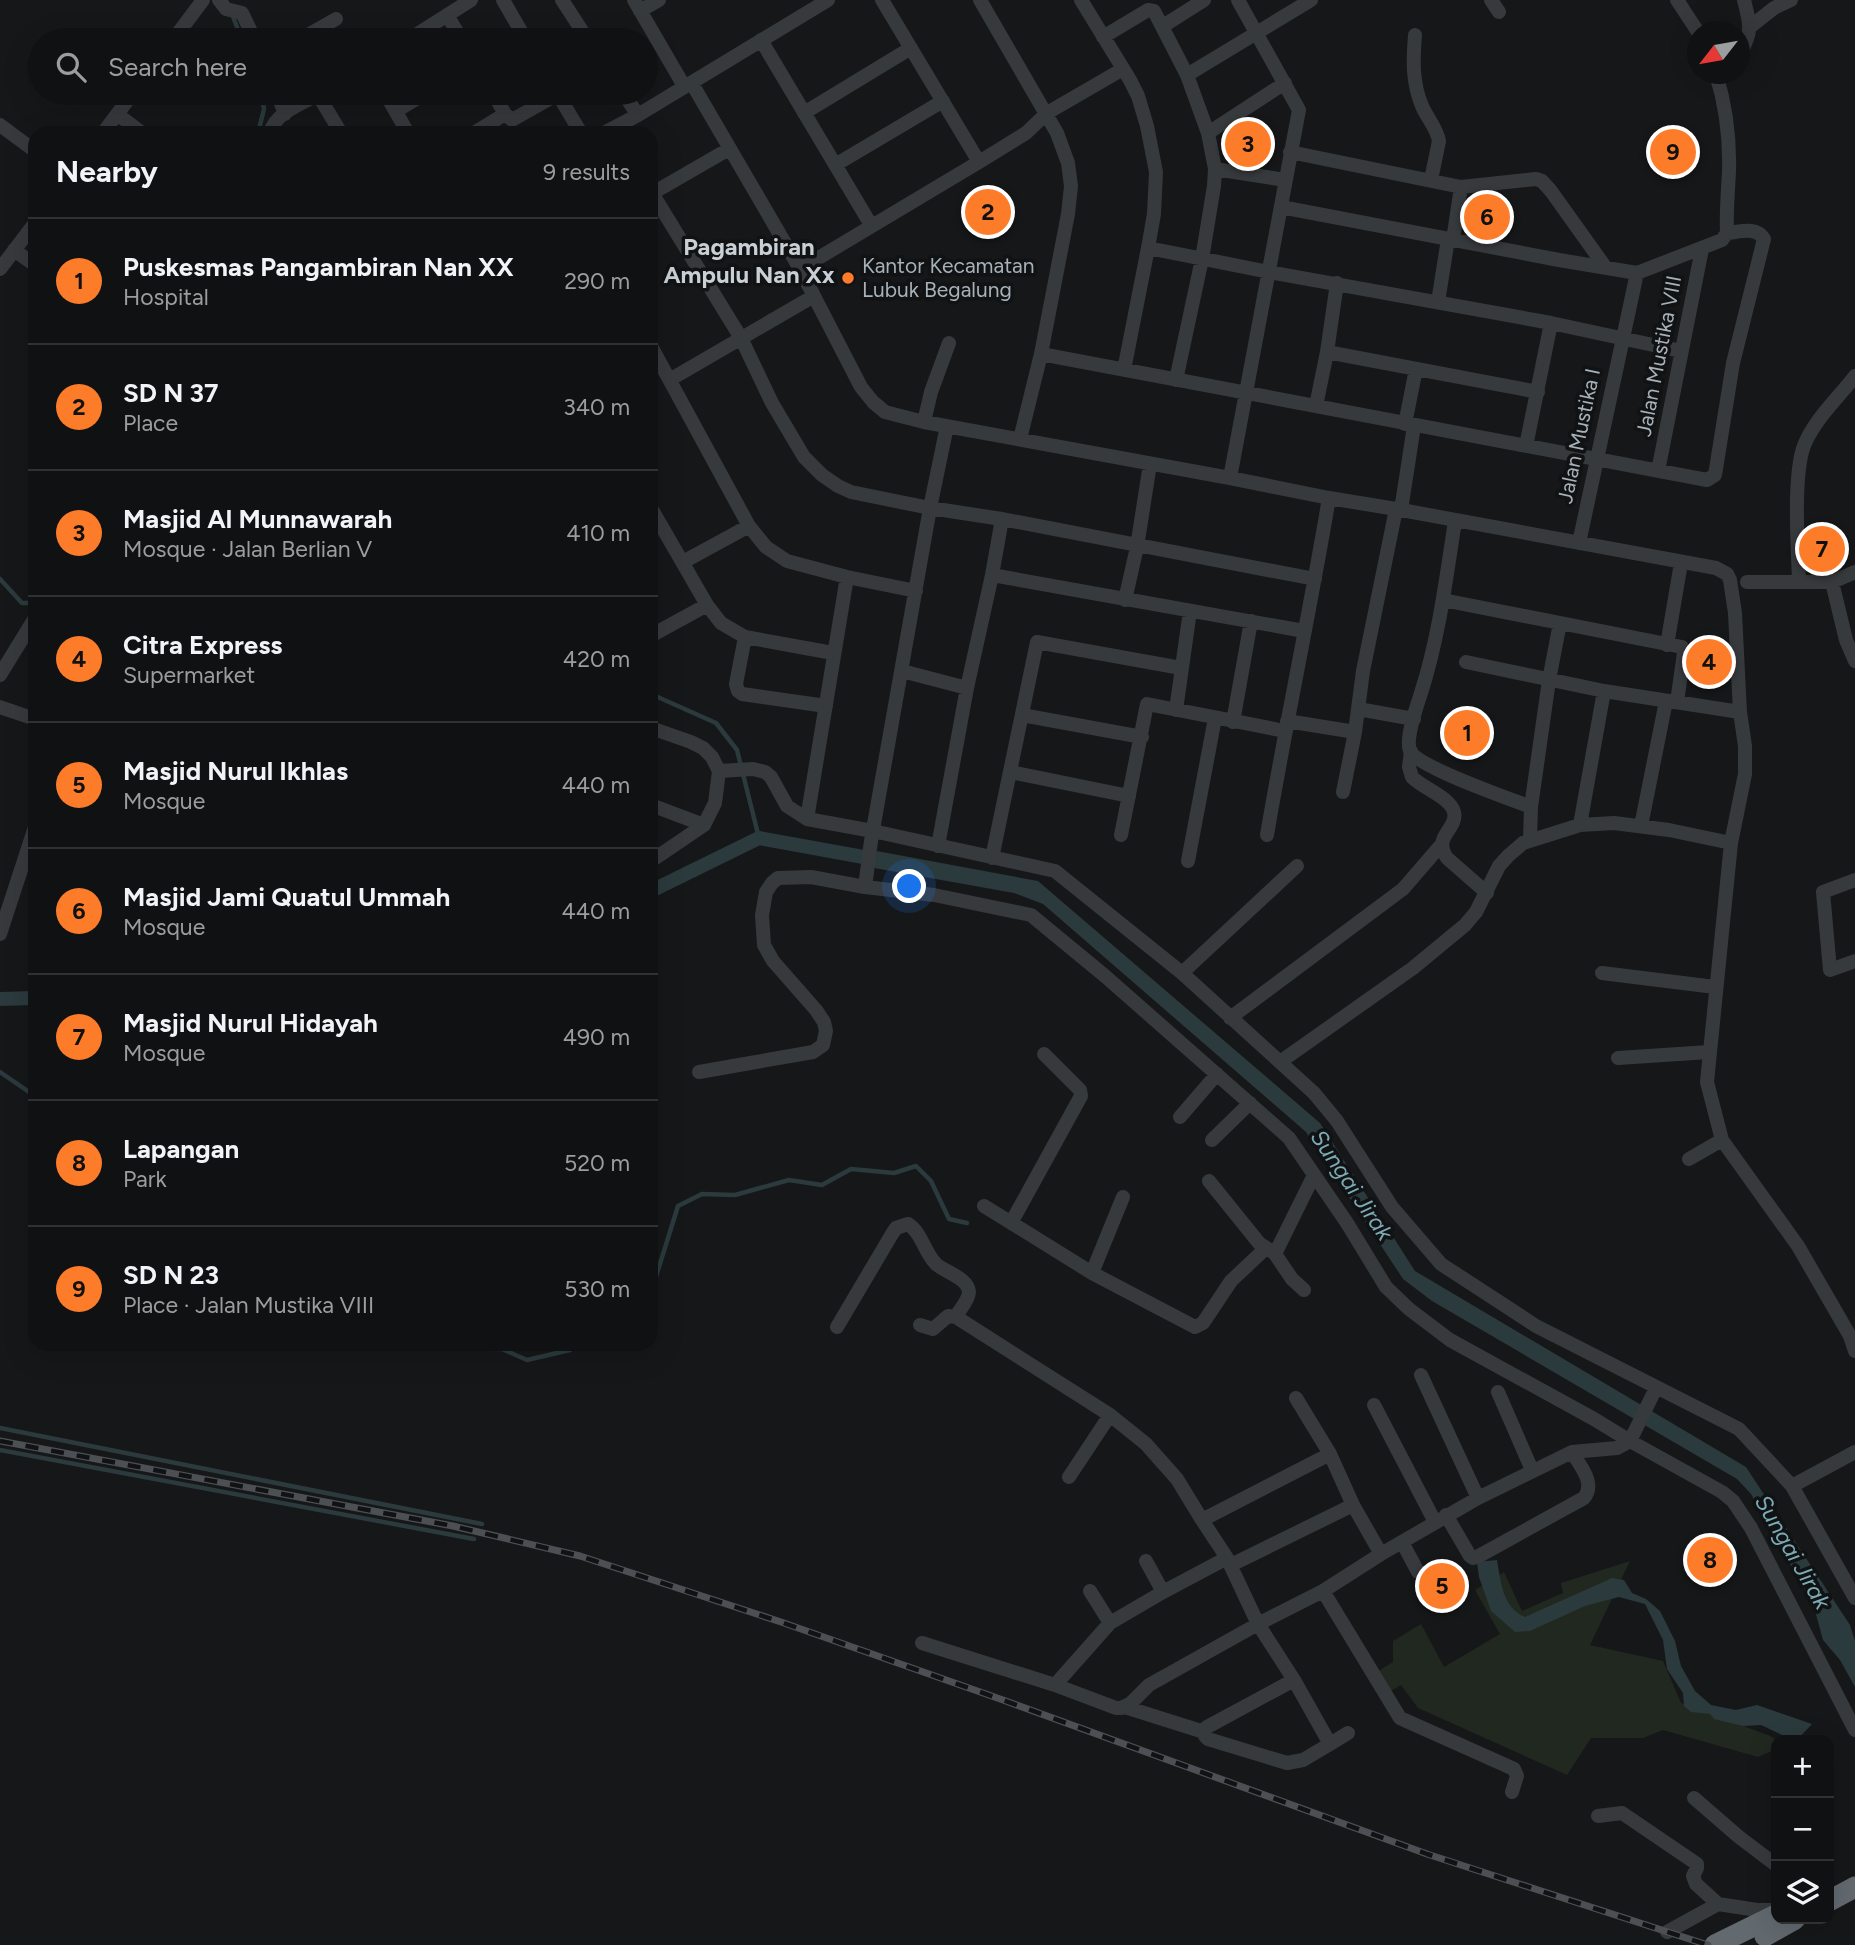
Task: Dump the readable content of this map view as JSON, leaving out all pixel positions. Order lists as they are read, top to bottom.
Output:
{
  "streets": {
    "street": ["Jalan Mustika VIII", "Jalan Mustika I"]
  },
  "districts": ["Pagambiran Ampulu Nan Xx"],
  "water": ["Sungai Jirak"],
  "places": ["Kantor Kecamatan Lubuk Begalung"],
  "north": "bottom left",
  "page": {
    "search": "Search here",
    "pins": [
      "3",
      "9",
      "2",
      "6",
      "7",
      "4",
      "1",
      "8",
      "5"
    ],
    "heading": ["Nearby", "9 results"],
    "list": [
      {
        "mark": "1",
        "name": "Puskesmas Pangambiran Nan XX",
        "note": "Hospital",
        "value": "290 m"
      },
      {
        "mark": "2",
        "name": "SD N 37",
        "note": "Place",
        "value": "340 m"
      },
      {
        "mark": "3",
        "name": "Masjid Al Munnawarah",
        "note": "Mosque · Jalan Berlian V",
        "value": "410 m"
      },
      {
        "mark": "4",
        "name": "Citra Express",
        "note": "Supermarket",
        "value": "420 m"
      },
      {
        "mark": "5",
        "name": "Masjid Nurul Ikhlas",
        "note": "Mosque",
        "value": "440 m"
      },
      {
        "mark": "6",
        "name": "Masjid Jami Quatul Ummah",
        "note": "Mosque",
        "value": "440 m"
      },
      {
        "mark": "7",
        "name": "Masjid Nurul Hidayah",
        "note": "Mosque",
        "value": "490 m"
      },
      {
        "mark": "8",
        "name": "Lapangan",
        "note": "Park",
        "value": "520 m"
      },
      {
        "mark": "9",
        "name": "SD N 23",
        "note": "Place · Jalan Mustika VIII",
        "value": "530 m"
      }
    ],
    "map_buttons": ["+", "−"]
  }
}
